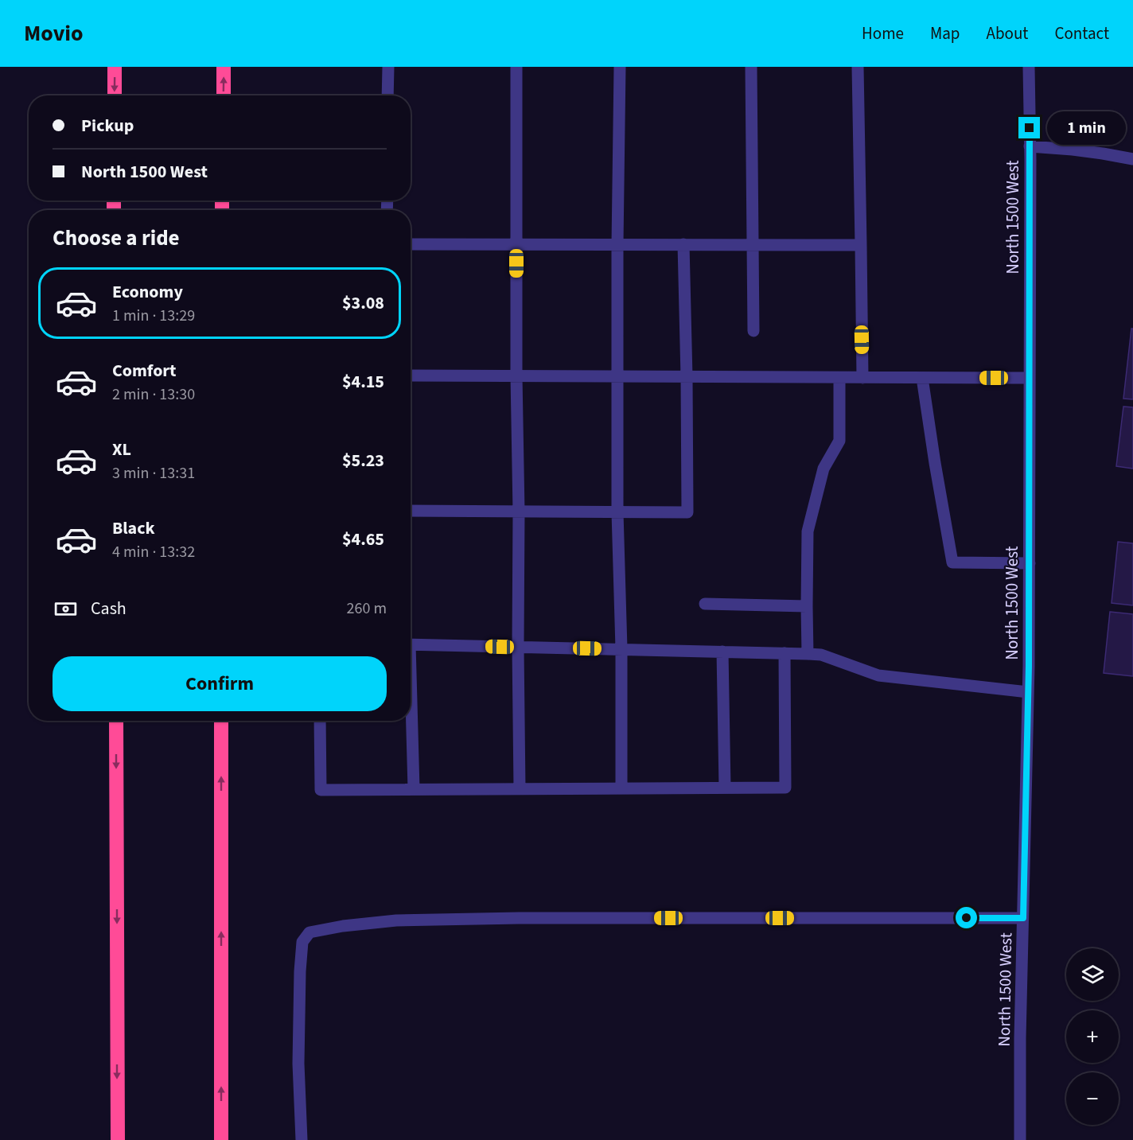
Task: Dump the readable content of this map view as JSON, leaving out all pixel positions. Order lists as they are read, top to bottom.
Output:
{
  "streets": {
    "street": ["North 1500 West"]
  },
  "page": {
    "header": "Movio",
    "nav": [
      "Home",
      "Map",
      "About",
      "Contact"
    ],
    "banner": ["Pickup", "North 1500 West"],
    "bubble": "1 min",
    "heading": "Choose a ride",
    "list": [
      {
        "name": "Economy",
        "note": "1 min · 13:29",
        "value": "$3.08"
      },
      {
        "name": "Comfort",
        "note": "2 min · 13:30",
        "value": "$4.15"
      },
      {
        "name": "XL",
        "note": "3 min · 13:31",
        "value": "$5.23"
      },
      {
        "name": "Black",
        "note": "4 min · 13:32",
        "value": "$4.65"
      }
    ],
    "pay": ["Cash", "260 m"],
    "buttons": "Confirm",
    "map_buttons": ["+", "−"]
  }
}
